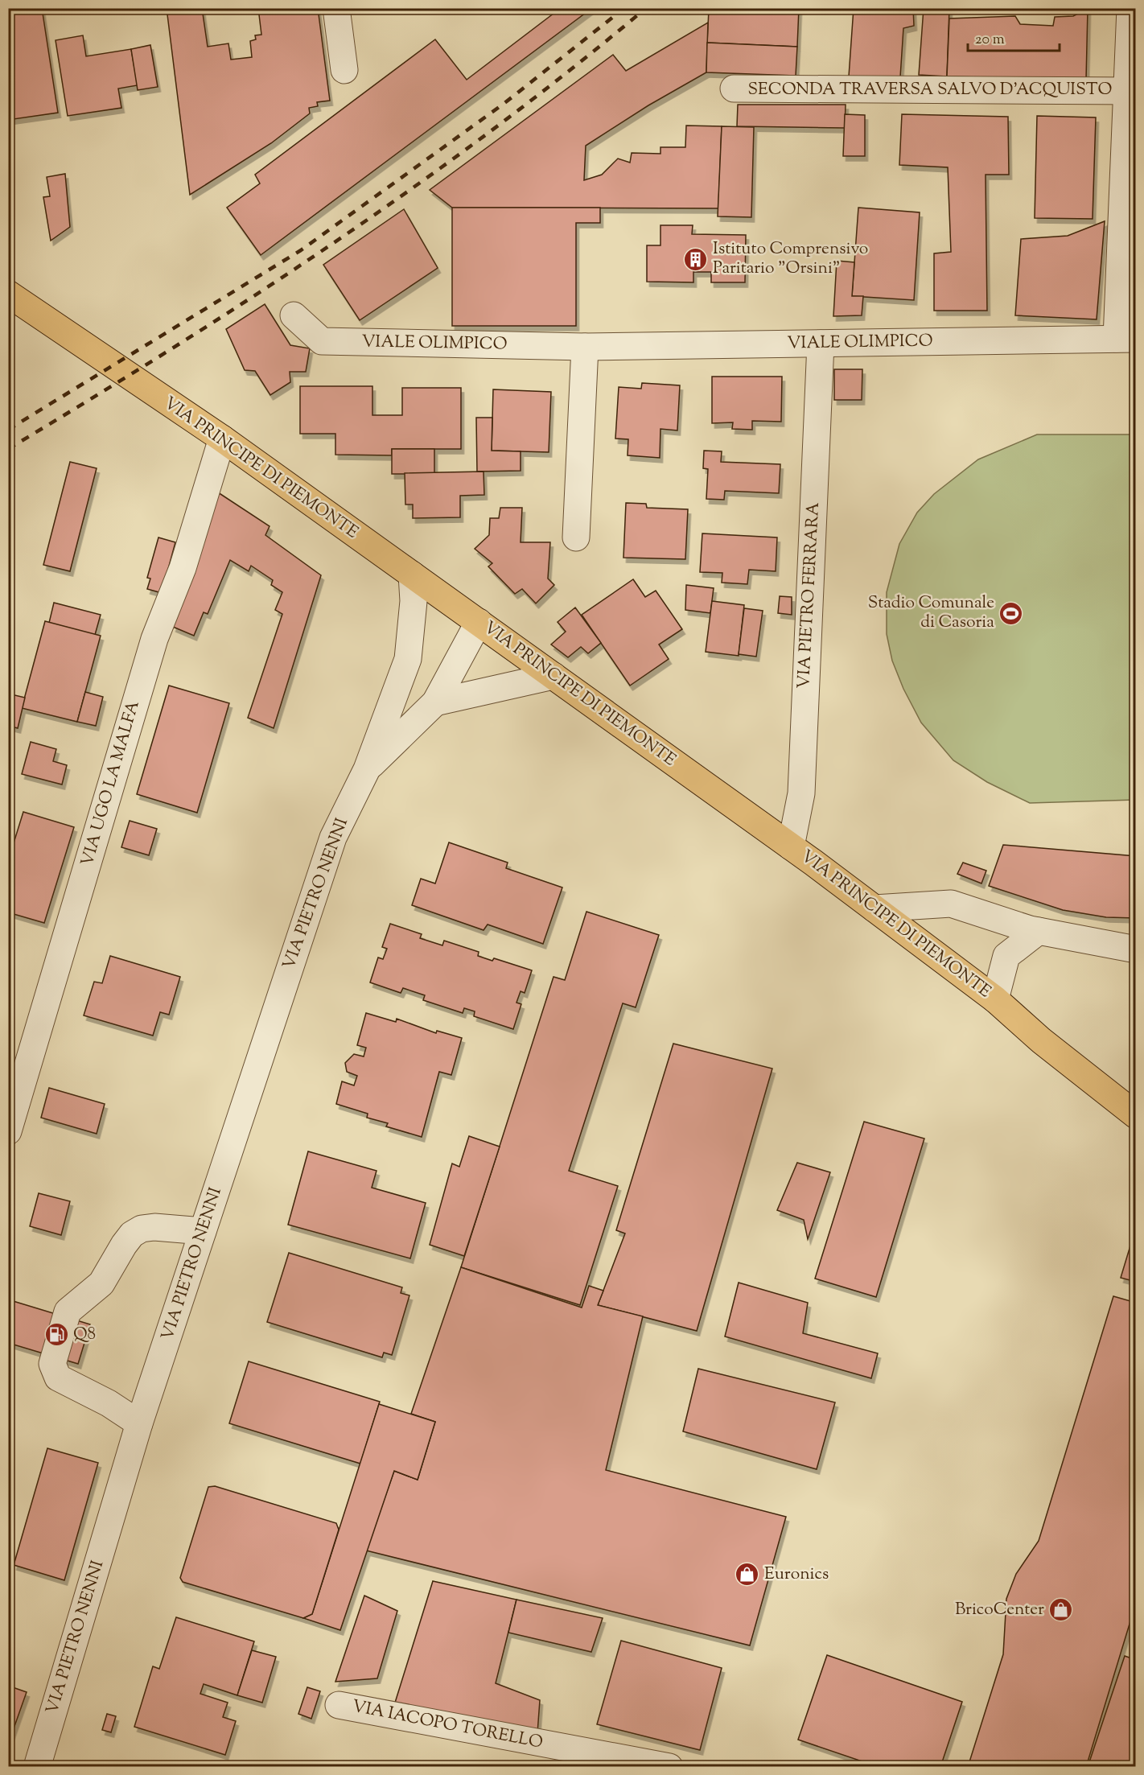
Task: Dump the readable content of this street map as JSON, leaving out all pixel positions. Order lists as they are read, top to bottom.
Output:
{
  "streets": {
    "main road": ["VIA PRINCIPE DI PIEMONTE"],
    "street": [
      "SECONDA TRAVERSA SALVO D'ACQUISTO",
      "VIALE OLIMPICO",
      "VIA PIETRO FERRARA",
      "VIA UGO LA MALFA",
      "VIA PIETRO NENNI",
      "VIA IACOPO TORELLO"
    ]
  },
  "crossings": [
    ["VIALE OLIMPICO", "VIA PIETRO FERRARA"],
    ["VIA PRINCIPE DI PIEMONTE", "VIA PIETRO FERRARA"],
    ["VIA PRINCIPE DI PIEMONTE", "VIA UGO LA MALFA"]
  ],
  "places": {
    "building": ["Istituto Comprensivo Paritario \"Orsini\""],
    "sports": ["Stadio Comunale di Casoria"],
    "fuel station": ["Q8"],
    "shop": ["Euronics", "BricoCenter"]
  },
  "scale_bar": "20 m"
}
